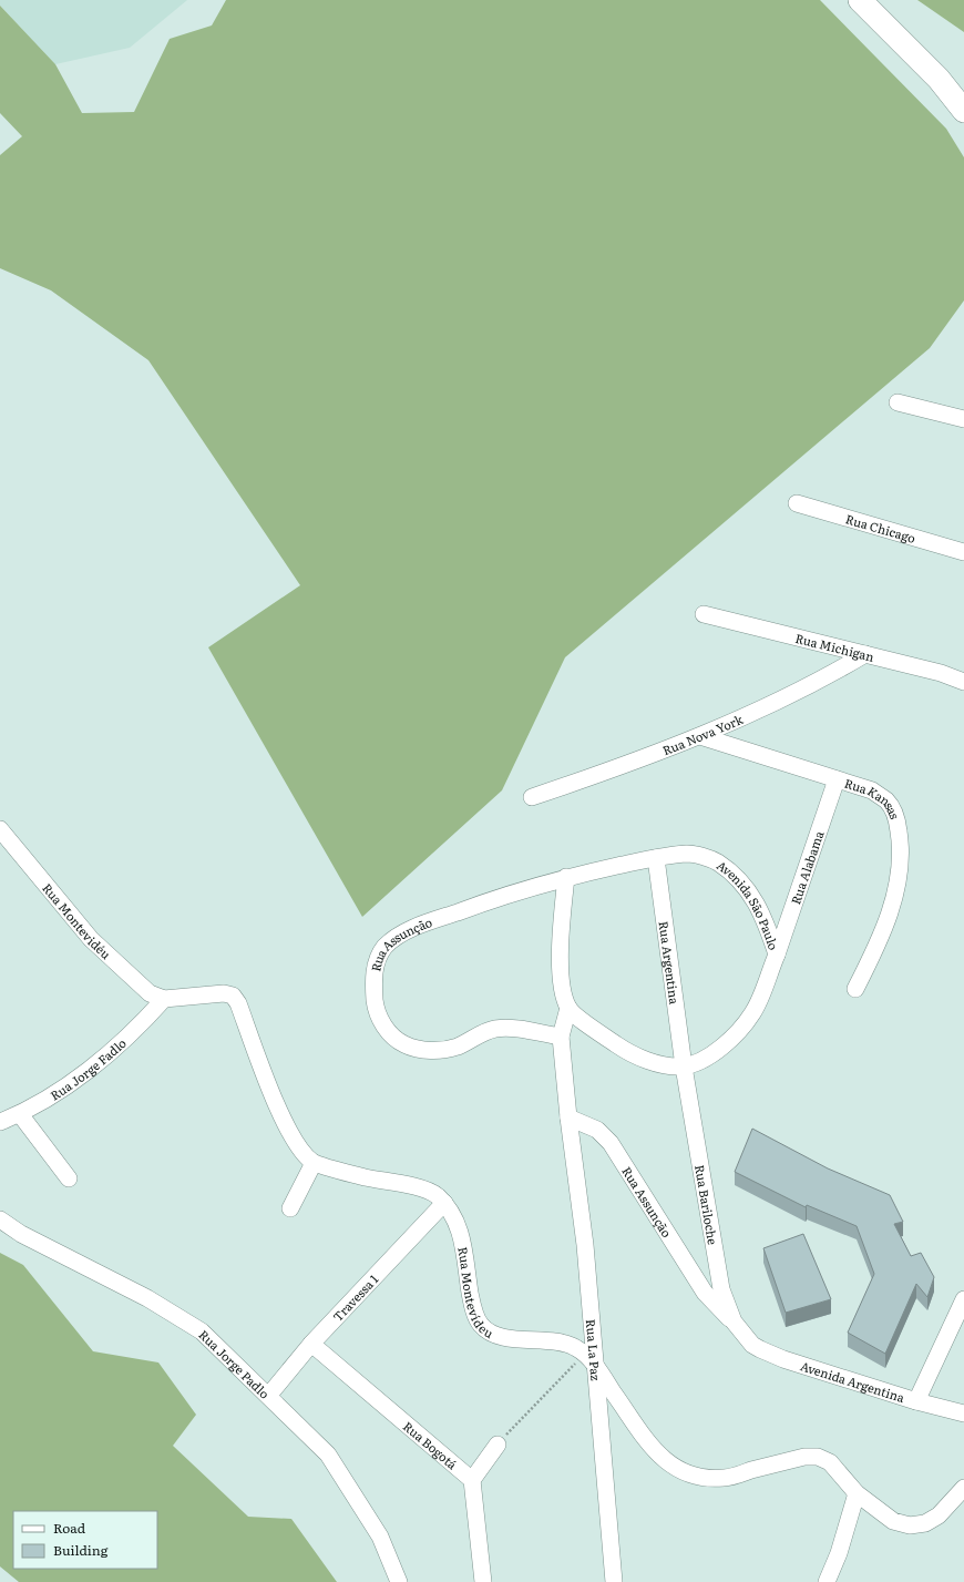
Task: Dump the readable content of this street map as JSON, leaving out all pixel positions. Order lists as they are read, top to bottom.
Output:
{
  "streets": {
    "street": [
      "Rua Chicago",
      "Rua Michigan",
      "Rua Nova York",
      "Rua Kansas",
      "Rua Alabama",
      "Avenida São Paulo",
      "Rua Montevidéu",
      "Rua Assunção",
      "Rua Argentina",
      "Rua Jorge Fadlo",
      "Rua Bariloche",
      "Rua Montevídeu",
      "Travessa 1",
      "Rua La Paz",
      "Rua Jorge Padlo",
      "Avenida Argentina",
      "Rua Bogotá"
    ]
  },
  "crossings": [
    ["Rua Michigan", "Rua Nova York"],
    ["Rua Nova York", "Rua Kansas"],
    ["Rua Kansas", "Rua Alabama"],
    ["Rua Alabama", "Avenida São Paulo"],
    ["Avenida São Paulo", "Rua Assunção"],
    ["Avenida São Paulo", "Rua Argentina"],
    ["Avenida São Paulo", "Rua Bariloche"],
    ["Rua Montevidéu", "Rua Jorge Fadlo"],
    ["Rua Montevidéu", "Rua Montevídeu"],
    ["Rua Assunção", "Rua Bariloche"],
    ["Rua Assunção", "Rua La Paz"],
    ["Rua Argentina", "Rua Bariloche"],
    ["Rua Jorge Fadlo", "Rua Montevídeu"],
    ["Rua Bariloche", "Avenida Argentina"],
    ["Rua Montevídeu", "Travessa 1"],
    ["Rua Montevídeu", "Rua La Paz"],
    ["Travessa 1", "Rua Jorge Padlo"],
    ["Travessa 1", "Rua Bogotá"]
  ],
  "legend": ["Road", "Building"]
}
